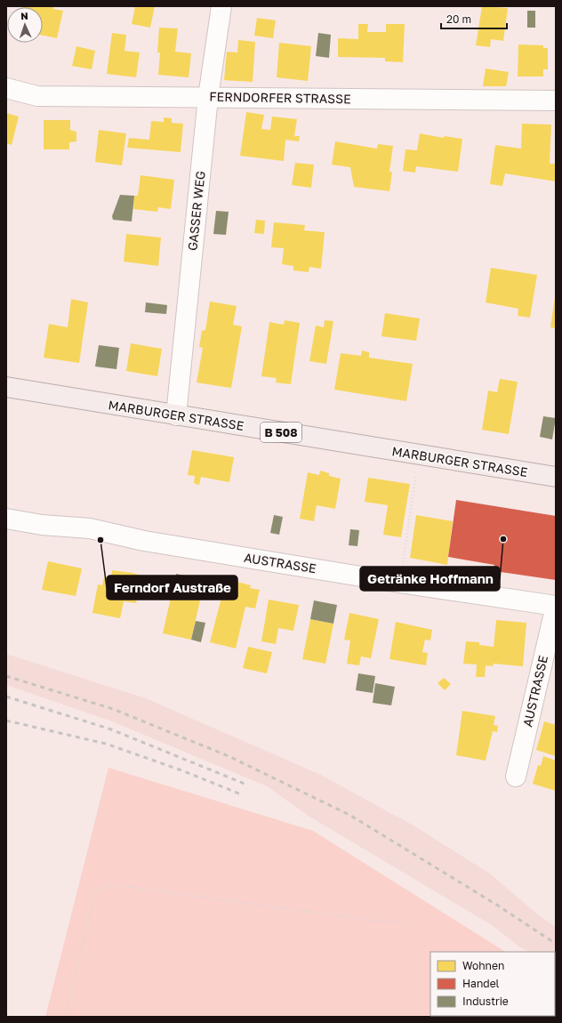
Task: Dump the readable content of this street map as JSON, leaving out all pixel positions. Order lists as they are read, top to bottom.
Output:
{
  "streets": {
    "main road": ["MARBURGER STRASSE", "B 508"],
    "street": ["FERNDORFER STRASSE", "GASSER WEG", "AUSTRASSE"]
  },
  "crossings": [
    ["FERNDORFER STRASSE", "GASSER WEG"],
    ["GASSER WEG", "MARBURGER STRASSE"]
  ],
  "places": ["Getränke Hoffmann", "Ferndorf Austraße"],
  "legend": ["Wohnen", "Handel", "Industrie"],
  "scale_bar": "20 m",
  "north": "top"
}
